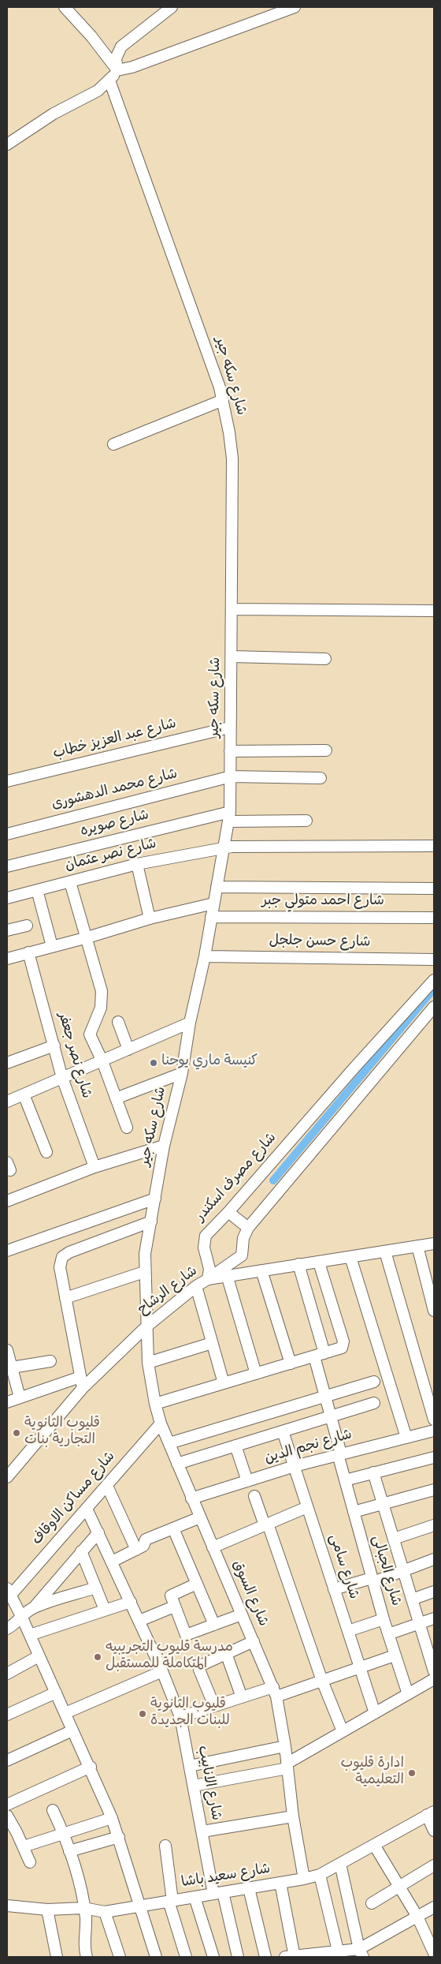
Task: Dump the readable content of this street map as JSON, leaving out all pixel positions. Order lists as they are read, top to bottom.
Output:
{
  "streets": {
    "street": [
      "شارع سكه جير",
      "شارع عبد العزيز خطاب",
      "شارع محمد الدهشورى",
      "شارع صويره",
      "شارع نصر عثمان",
      "شارع احمد متولي جبر",
      "شارع حسن جلجل",
      "شارع نصر جعفر",
      "شارع مصرف اسكندر",
      "شارع الرشاح",
      "شارع نجم الدين",
      "شارع مساكن الاوقاف",
      "شارع سامى",
      "شارع الجبالى",
      "شارع السوق",
      "شارع الانابيب",
      "شارع سعيد باشا"
    ]
  },
  "crossings": [
    ["شارع سكه جير", "شارع عبد العزيز خطاب"],
    ["شارع سكه جير", "شارع محمد الدهشورى"],
    ["شارع سكه جير", "شارع صويره"],
    ["شارع سكه جير", "شارع نصر عثمان"],
    ["شارع سكه جير", "شارع احمد متولي جبر"],
    ["شارع سكه جير", "شارع حسن جلجل"],
    ["شارع سكه جير", "شارع الرشاح"],
    ["شارع سكه جير", "شارع السوق"],
    ["شارع مصرف اسكندر", "شارع الرشاح"],
    ["شارع الرشاح", "شارع الجبالى"],
    ["شارع الرشاح", "شارع السوق"],
    ["شارع نجم الدين", "شارع سامى"],
    ["شارع نجم الدين", "شارع الجبالى"],
    ["شارع نجم الدين", "شارع السوق"],
    ["شارع مساكن الاوقاف", "شارع السوق"],
    ["شارع مساكن الاوقاف", "شارع الانابيب"],
    ["شارع السوق", "شارع سعيد باشا"],
    ["شارع الانابيب", "شارع سعيد باشا"]
  ],
  "places": [
    "كنيسة ماري يوحنا",
    "قليوب الثانوية التجارية بنات",
    "مدرسة قليوب التجريبيه المتكاملة للمستقبل",
    "قليوب الثانوية للبنات الجديدة",
    "ادارة قليوب التعليمية"
  ]
}
